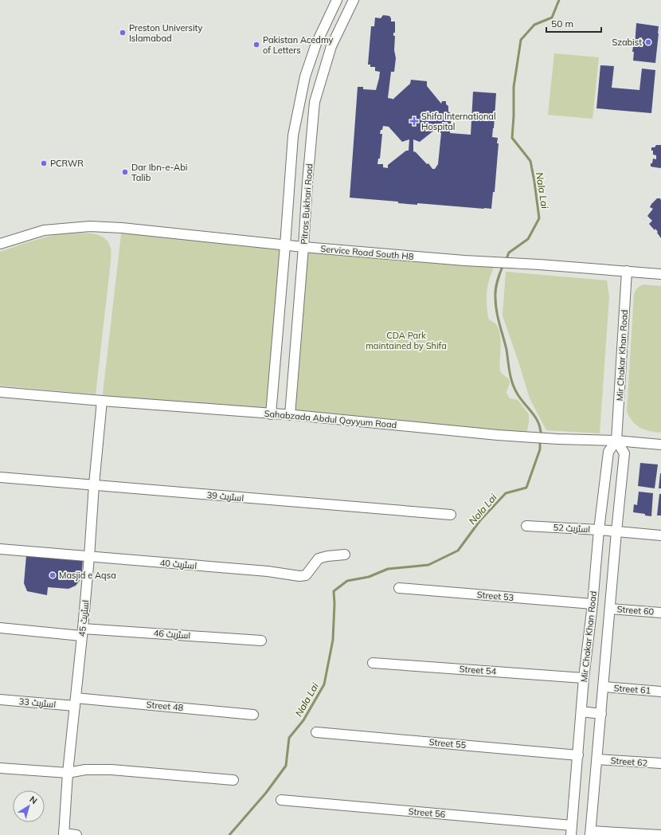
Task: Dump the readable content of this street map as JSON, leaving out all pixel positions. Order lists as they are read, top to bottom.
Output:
{
  "streets": {
    "street": [
      "Pitras Bukhari Road",
      "Service Road South H8",
      "Mir Chakar Khan Road",
      "Sahabzada Abdul Qayyum Road",
      "اسٹریٹ 39",
      "اسٹریٹ 52",
      "اسٹریٹ 40",
      "Street 53",
      "Street 60",
      "اسٹریٹ 45",
      "اسٹریٹ 46",
      "Street 54",
      "Street 61",
      "اسٹریٹ 33",
      "Street 48",
      "Street 55",
      "Street 62",
      "Street 56"
    ]
  },
  "crossings": [
    ["Pitras Bukhari Road", "Service Road South H8"],
    ["Pitras Bukhari Road", "Sahabzada Abdul Qayyum Road"],
    ["Service Road South H8", "Mir Chakar Khan Road"],
    ["Mir Chakar Khan Road", "Sahabzada Abdul Qayyum Road"],
    ["Mir Chakar Khan Road", "اسٹریٹ 52"],
    ["Mir Chakar Khan Road", "Street 53"],
    ["Mir Chakar Khan Road", "Street 60"],
    ["Mir Chakar Khan Road", "Street 54"],
    ["Mir Chakar Khan Road", "Street 61"],
    ["Mir Chakar Khan Road", "Street 55"],
    ["Mir Chakar Khan Road", "Street 62"],
    ["Mir Chakar Khan Road", "Street 56"],
    ["Sahabzada Abdul Qayyum Road", "اسٹریٹ 45"],
    ["اسٹریٹ 39", "اسٹریٹ 45"],
    ["اسٹریٹ 40", "اسٹریٹ 45"],
    ["اسٹریٹ 45", "اسٹریٹ 46"],
    ["اسٹریٹ 45", "اسٹریٹ 33"],
    ["اسٹریٹ 45", "Street 48"],
    ["اسٹریٹ 33", "Street 48"]
  ],
  "water": ["Nala Lai"],
  "parks": ["CDA Park maintained by Shifa"],
  "places": {
    "other": [
      "Preston University Islamabad",
      "Szabist",
      "Pakistan Acedmy of Letters",
      "PCRWR",
      "Dar Ibn-e-Abi Talib",
      "Masjid e Aqsa"
    ],
    "health": ["Shifa International Hospital"]
  },
  "scale_bar": "50 m",
  "north": "top right"
}
